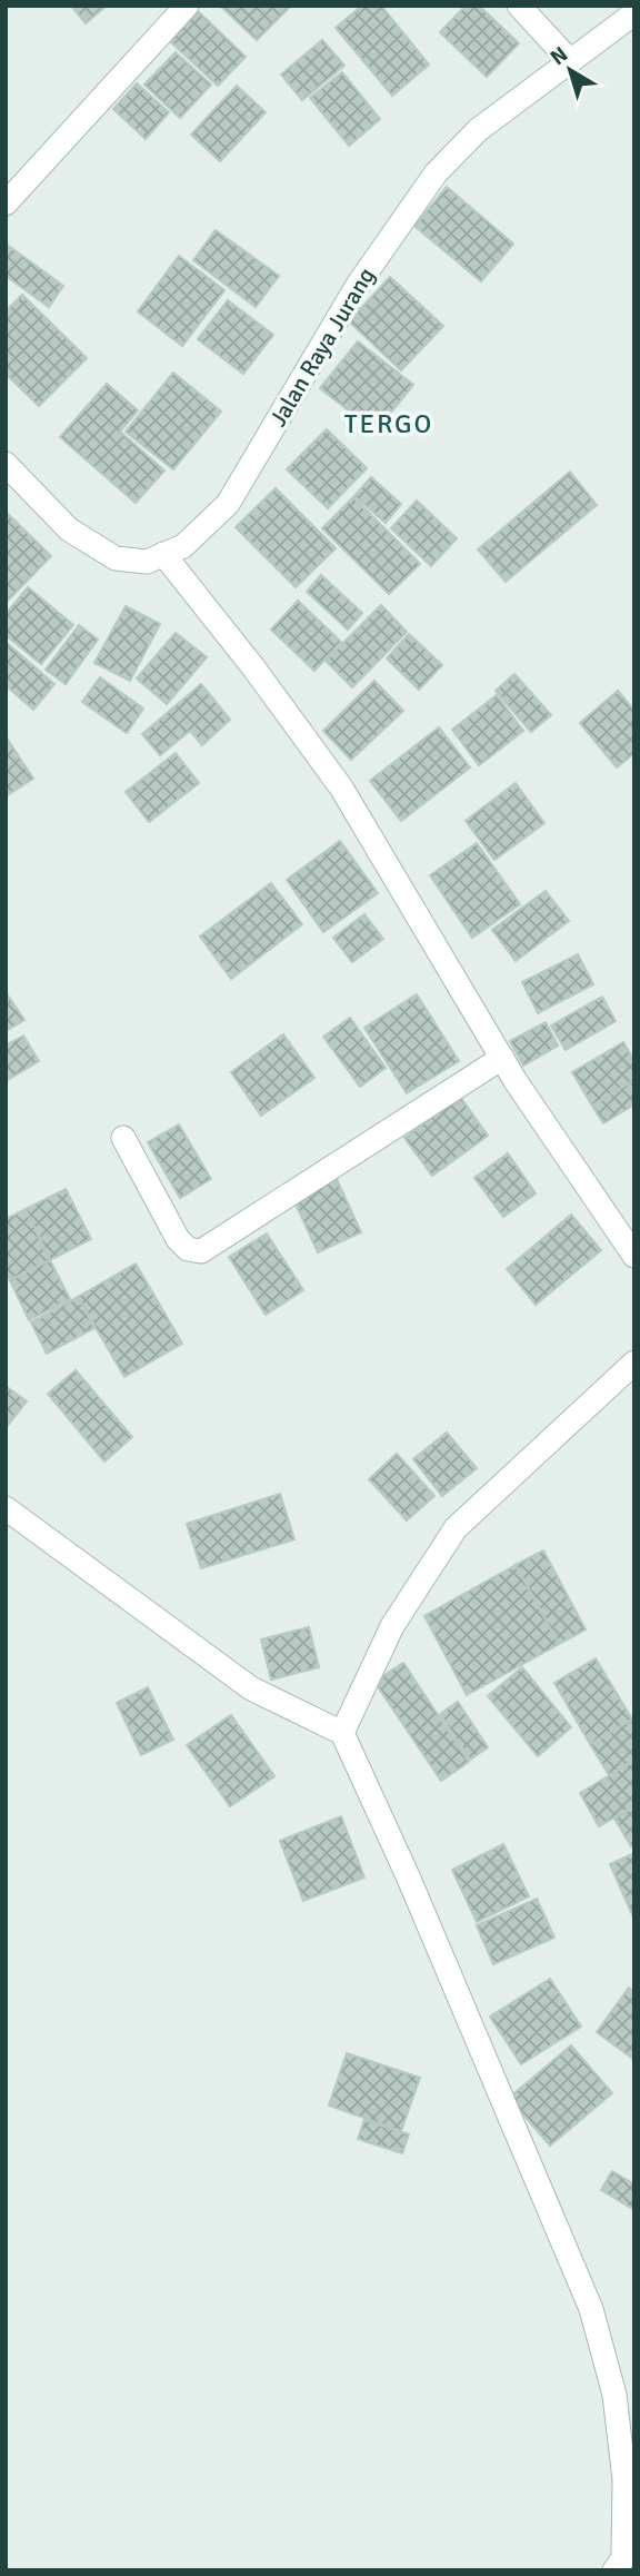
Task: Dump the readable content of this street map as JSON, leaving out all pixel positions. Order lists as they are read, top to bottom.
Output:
{
  "streets": {
    "street": ["Jalan Raya Jurang"]
  },
  "districts": ["TERGO"],
  "north": "top left"
}
